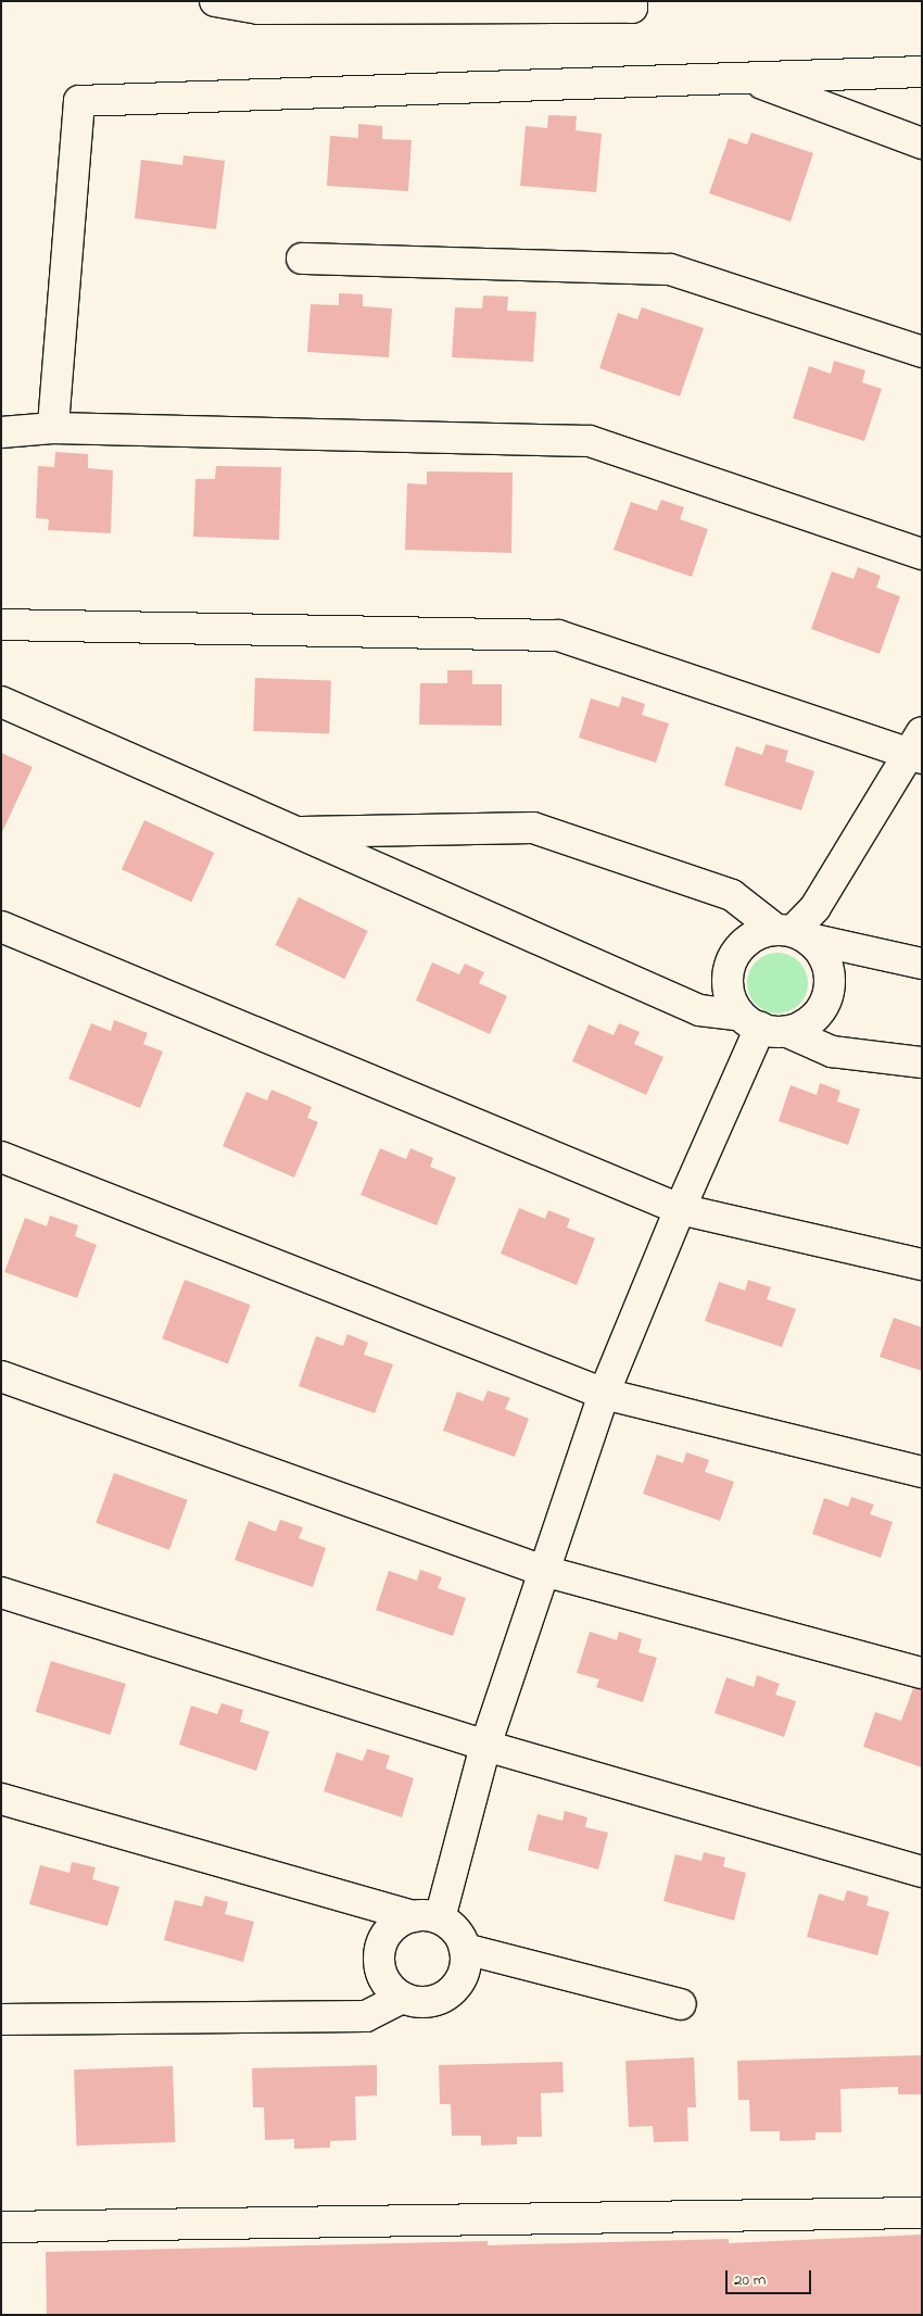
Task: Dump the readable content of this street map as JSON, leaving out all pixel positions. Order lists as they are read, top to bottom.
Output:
{
  "scale_bar": "20 m"
}
